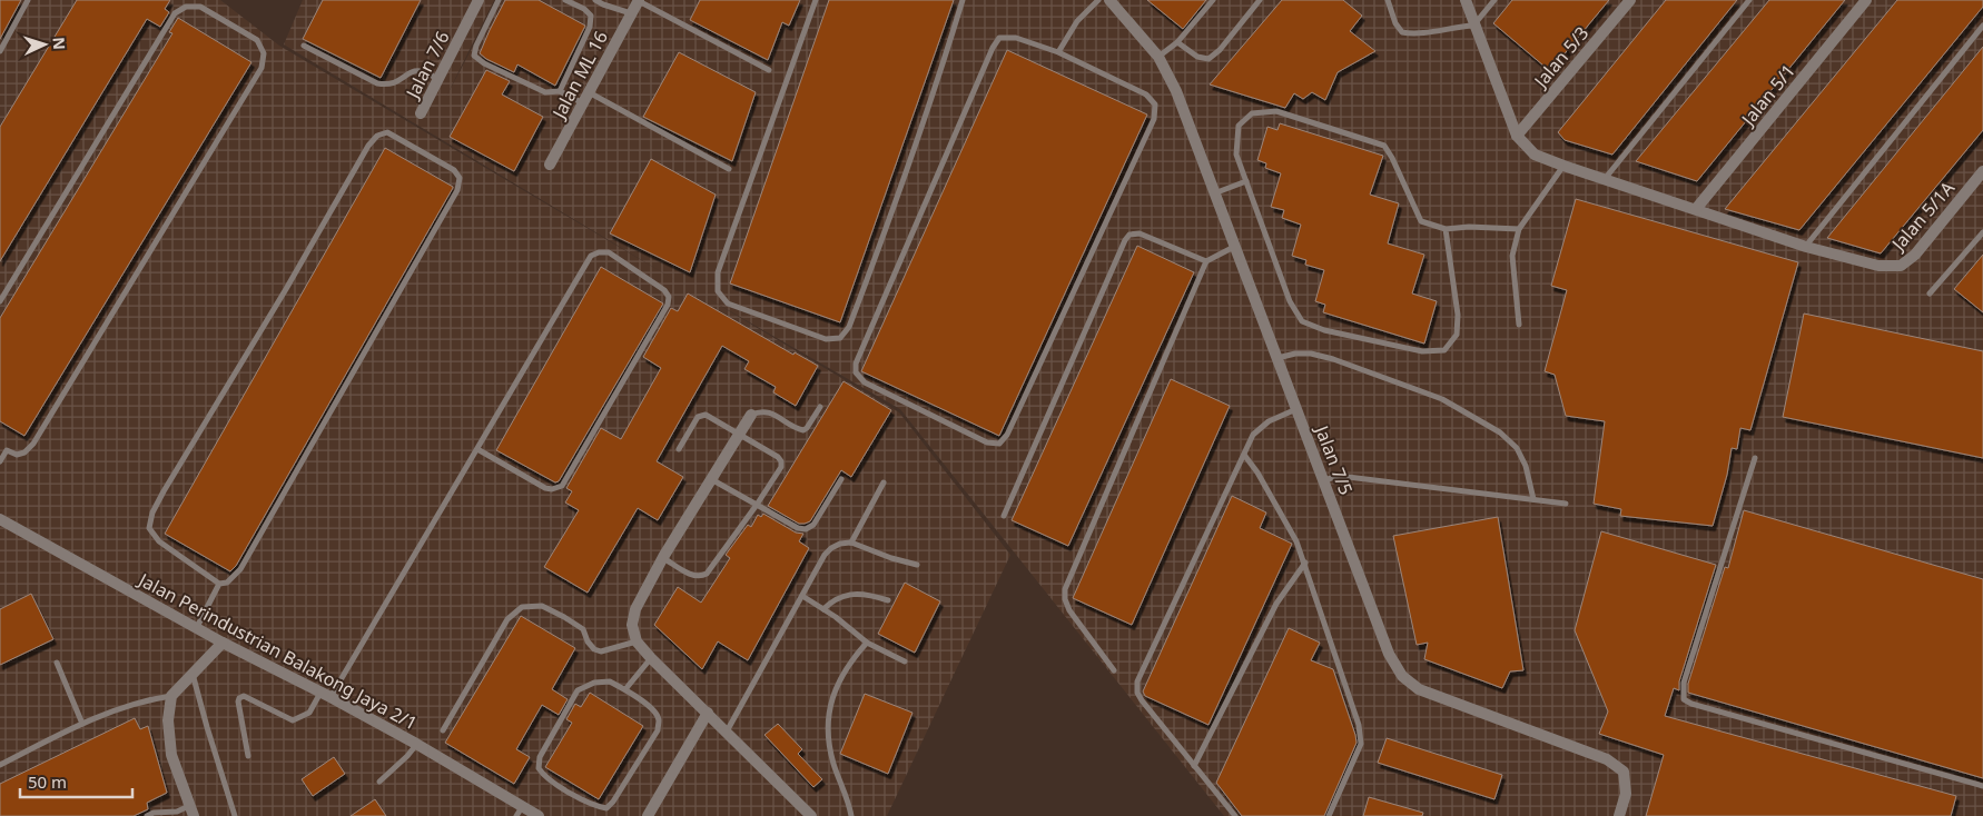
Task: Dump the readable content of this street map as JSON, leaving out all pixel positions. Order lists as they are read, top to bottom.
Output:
{
  "streets": {
    "street": [
      "Jalan 5/3",
      "Jalan 7/6",
      "Jalan ML 16",
      "Jalan 5/1",
      "Jalan 5/1A",
      "Jalan 7/5",
      "Jalan Perindustrian Balakong Jaya 2/1"
    ]
  },
  "scale_bar": "50 m",
  "north": "right"
}
